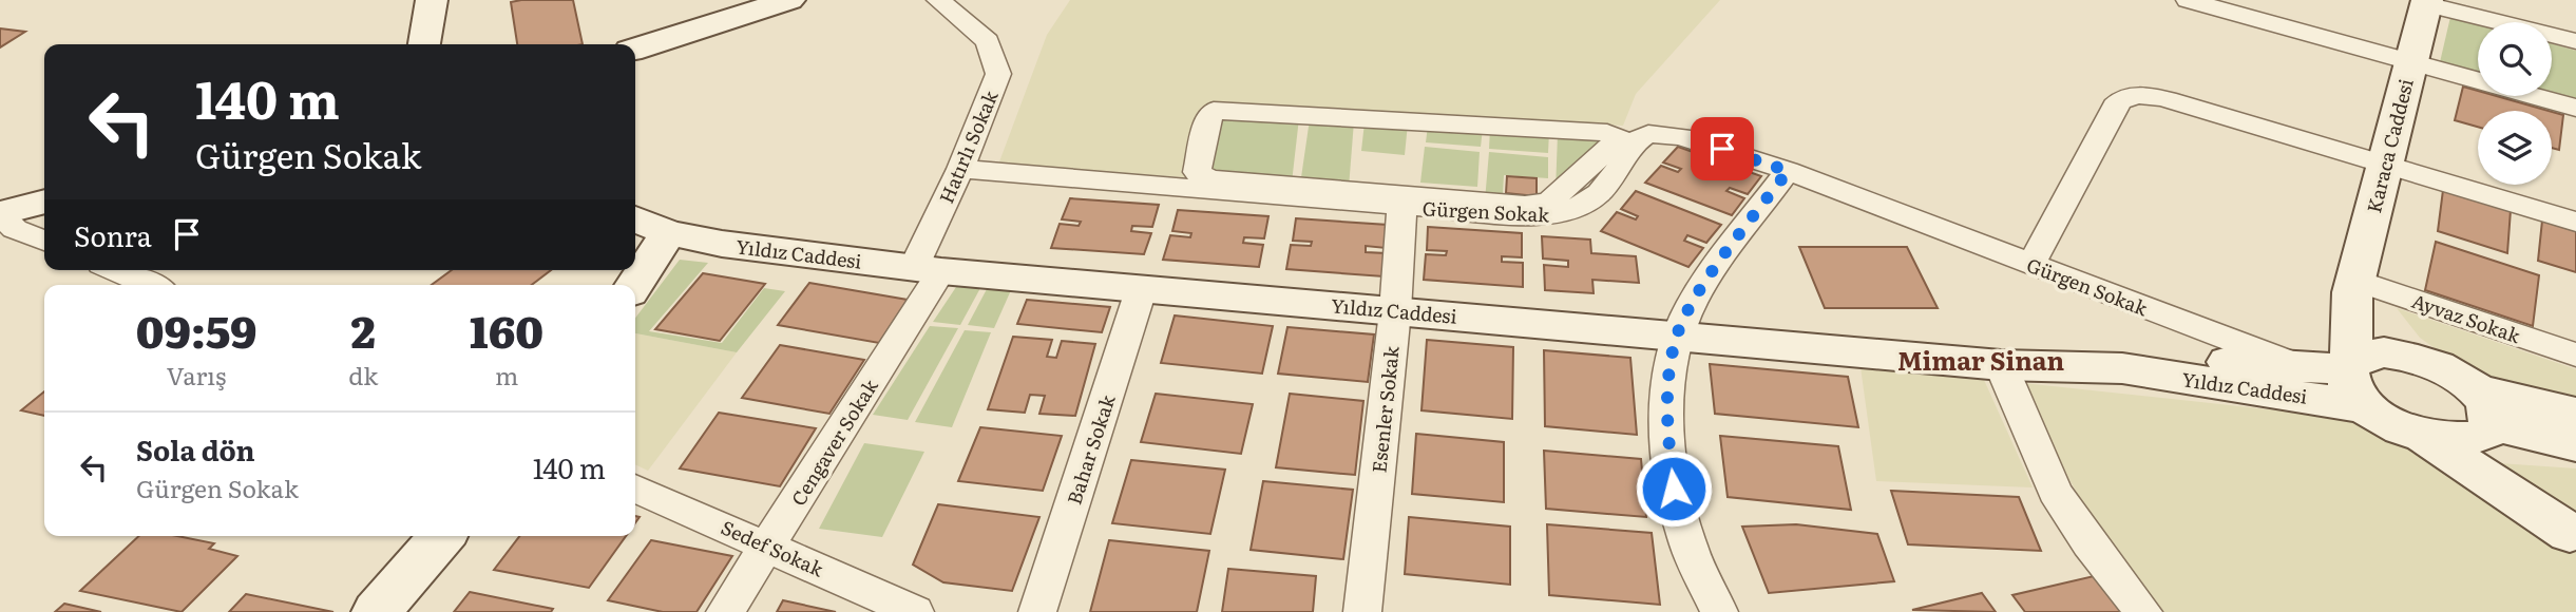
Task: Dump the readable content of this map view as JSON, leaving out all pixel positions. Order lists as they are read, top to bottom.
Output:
{
  "streets": {
    "street": [
      "Karaca Caddesi",
      "Hatırlı Sokak",
      "Gürgen Sokak",
      "Yıldız Caddesi",
      "Ayvaz Sokak",
      "Esenler Sokak",
      "Cengaver Sokak",
      "Bahar Sokak",
      "Sedef Sokak"
    ]
  },
  "crossings": [
    ["Karaca Caddesi", "Yıldız Caddesi"],
    ["Karaca Caddesi", "Ayvaz Sokak"],
    ["Hatırlı Sokak", "Gürgen Sokak"],
    ["Hatırlı Sokak", "Yıldız Caddesi"],
    ["Hatırlı Sokak", "Cengaver Sokak"],
    ["Gürgen Sokak", "Yıldız Caddesi"],
    ["Gürgen Sokak", "Esenler Sokak"],
    ["Yıldız Caddesi", "Esenler Sokak"],
    ["Yıldız Caddesi", "Cengaver Sokak"],
    ["Yıldız Caddesi", "Bahar Sokak"],
    ["Cengaver Sokak", "Sedef Sokak"]
  ],
  "districts": ["Mimar Sinan"],
  "page": {
    "turn": ["140 m", "Gürgen Sokak"],
    "then": "Sonra",
    "eta": [
      "09:59",
      "Varış",
      "2",
      "dk",
      "160",
      "m"
    ],
    "list": [
      {
        "name": "Sola dön",
        "note": "Gürgen Sokak",
        "value": "140 m"
      }
    ]
  }
}
